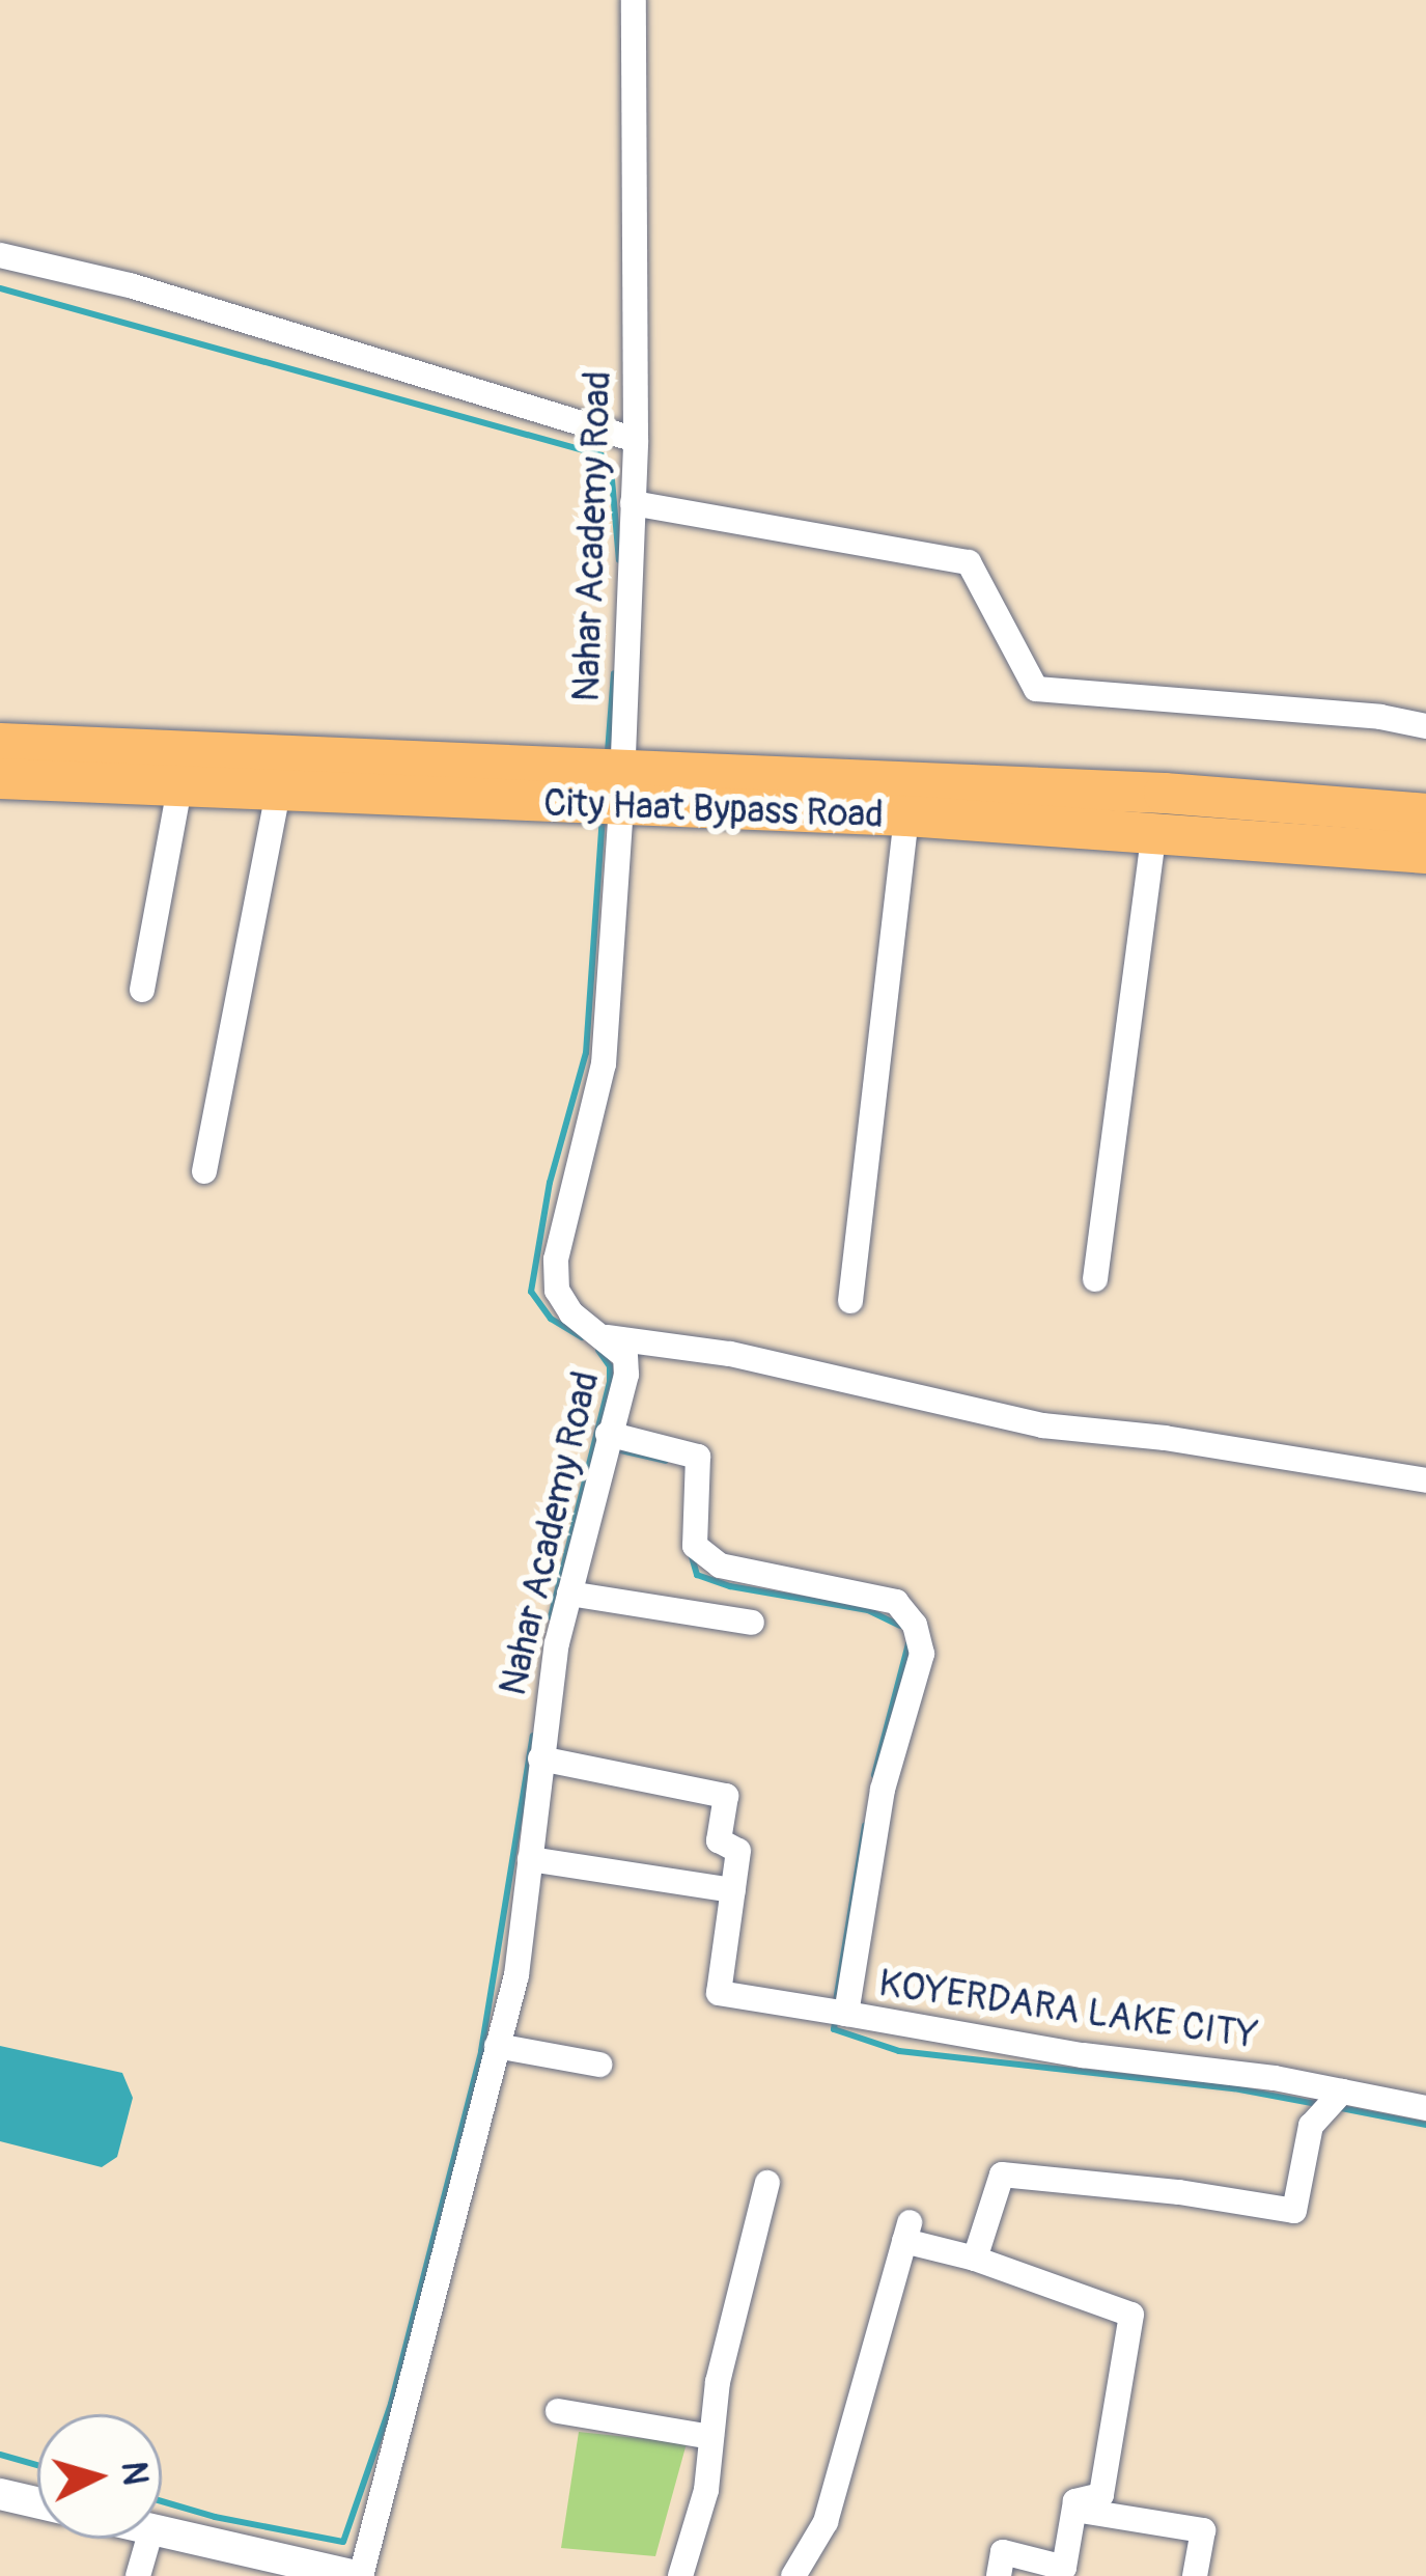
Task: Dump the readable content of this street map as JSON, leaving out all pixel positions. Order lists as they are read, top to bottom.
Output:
{
  "streets": {
    "main road": ["City Haat Bypass Road"],
    "street": ["Nahar Academy Road", "KOYERDARA LAKE CITY"]
  },
  "crossings": [
    ["Nahar Academy Road", "City Haat Bypass Road"],
    ["Nahar Academy Road", "KOYERDARA LAKE CITY"]
  ],
  "north": "right"
}
